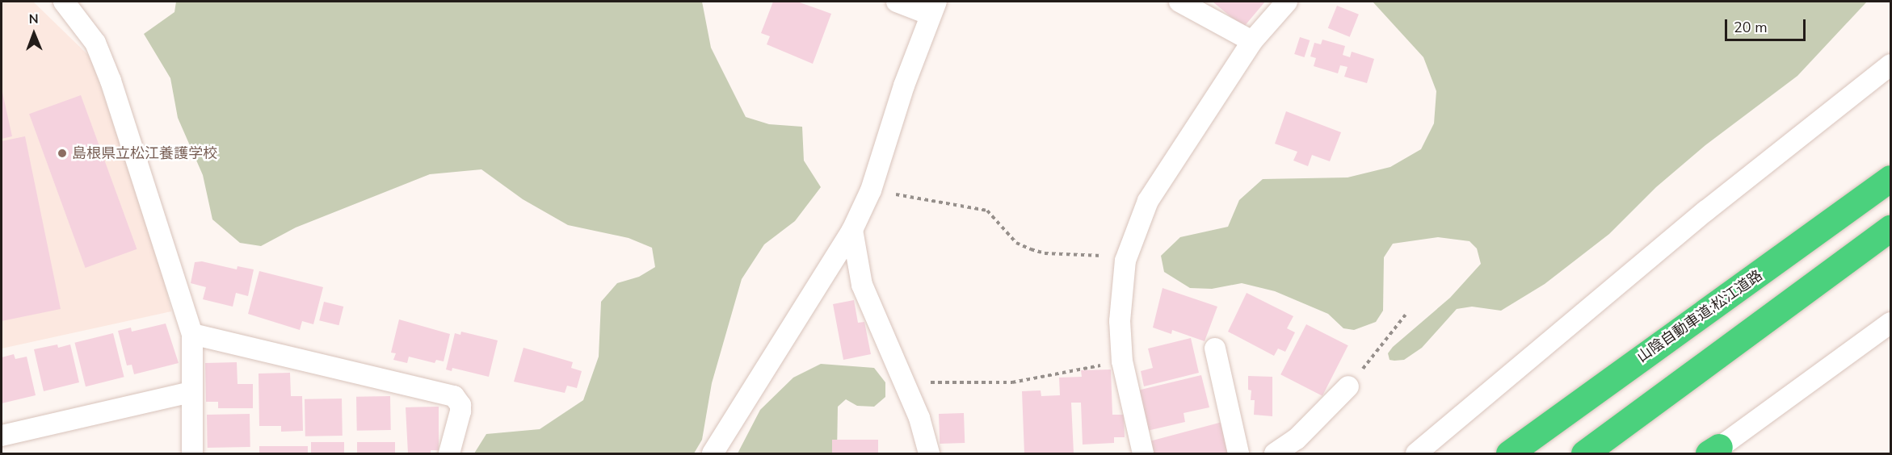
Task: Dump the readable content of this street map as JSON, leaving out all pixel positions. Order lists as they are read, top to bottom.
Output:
{
  "streets": {
    "highway": ["山陰自動車道;松江道路"]
  },
  "places": ["島根県立松江養護学校"],
  "scale_bar": "20 m",
  "north": "top"
}
